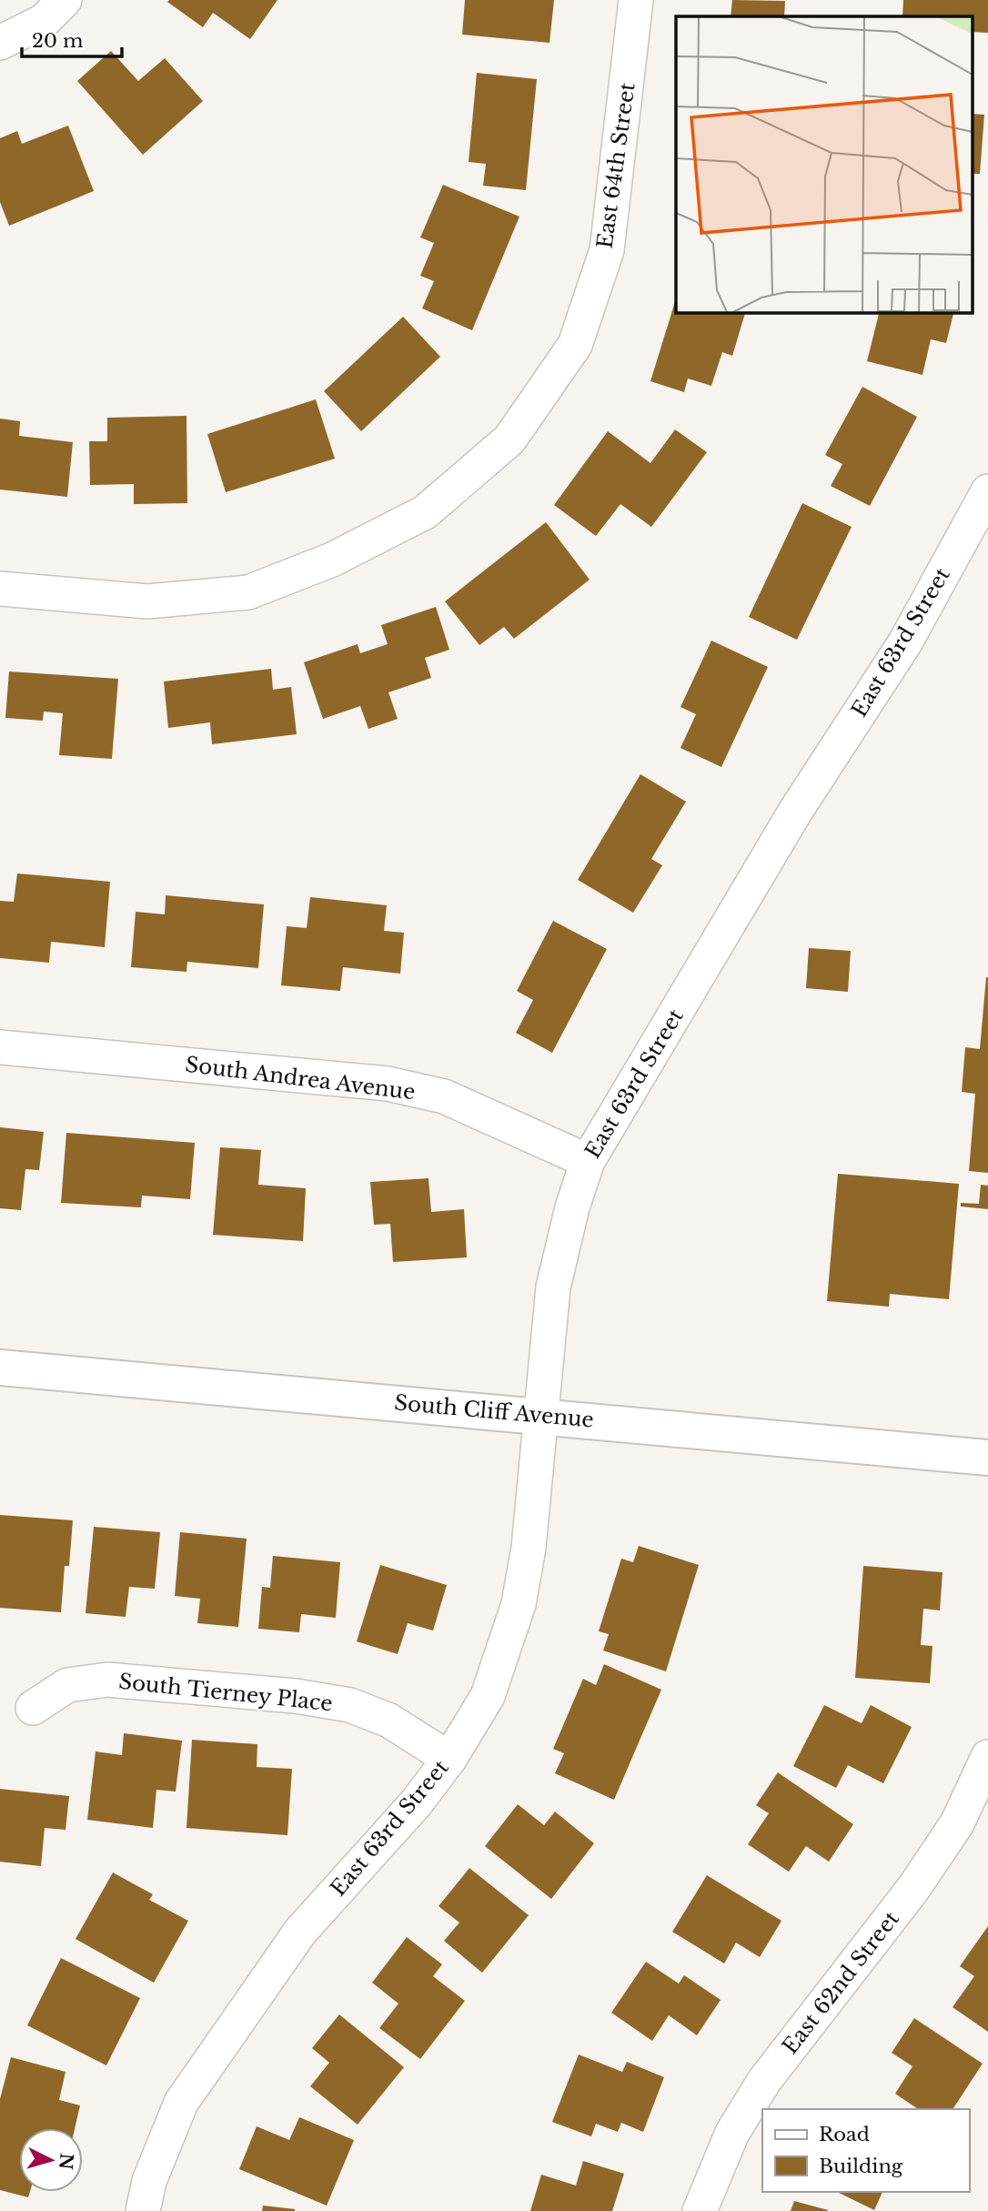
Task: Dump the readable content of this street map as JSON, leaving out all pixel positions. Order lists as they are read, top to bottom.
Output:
{
  "streets": {
    "main road": ["South Cliff Avenue"],
    "street": [
      "East 64th Street",
      "East 63rd Street",
      "South Andrea Avenue",
      "South Tierney Place",
      "East 62nd Street"
    ]
  },
  "crossings": [
    ["East 63rd Street", "South Andrea Avenue"],
    ["East 63rd Street", "South Cliff Avenue"],
    ["East 63rd Street", "South Tierney Place"]
  ],
  "legend": ["Road", "Building"],
  "scale_bar": "20 m",
  "north": "right"
}
